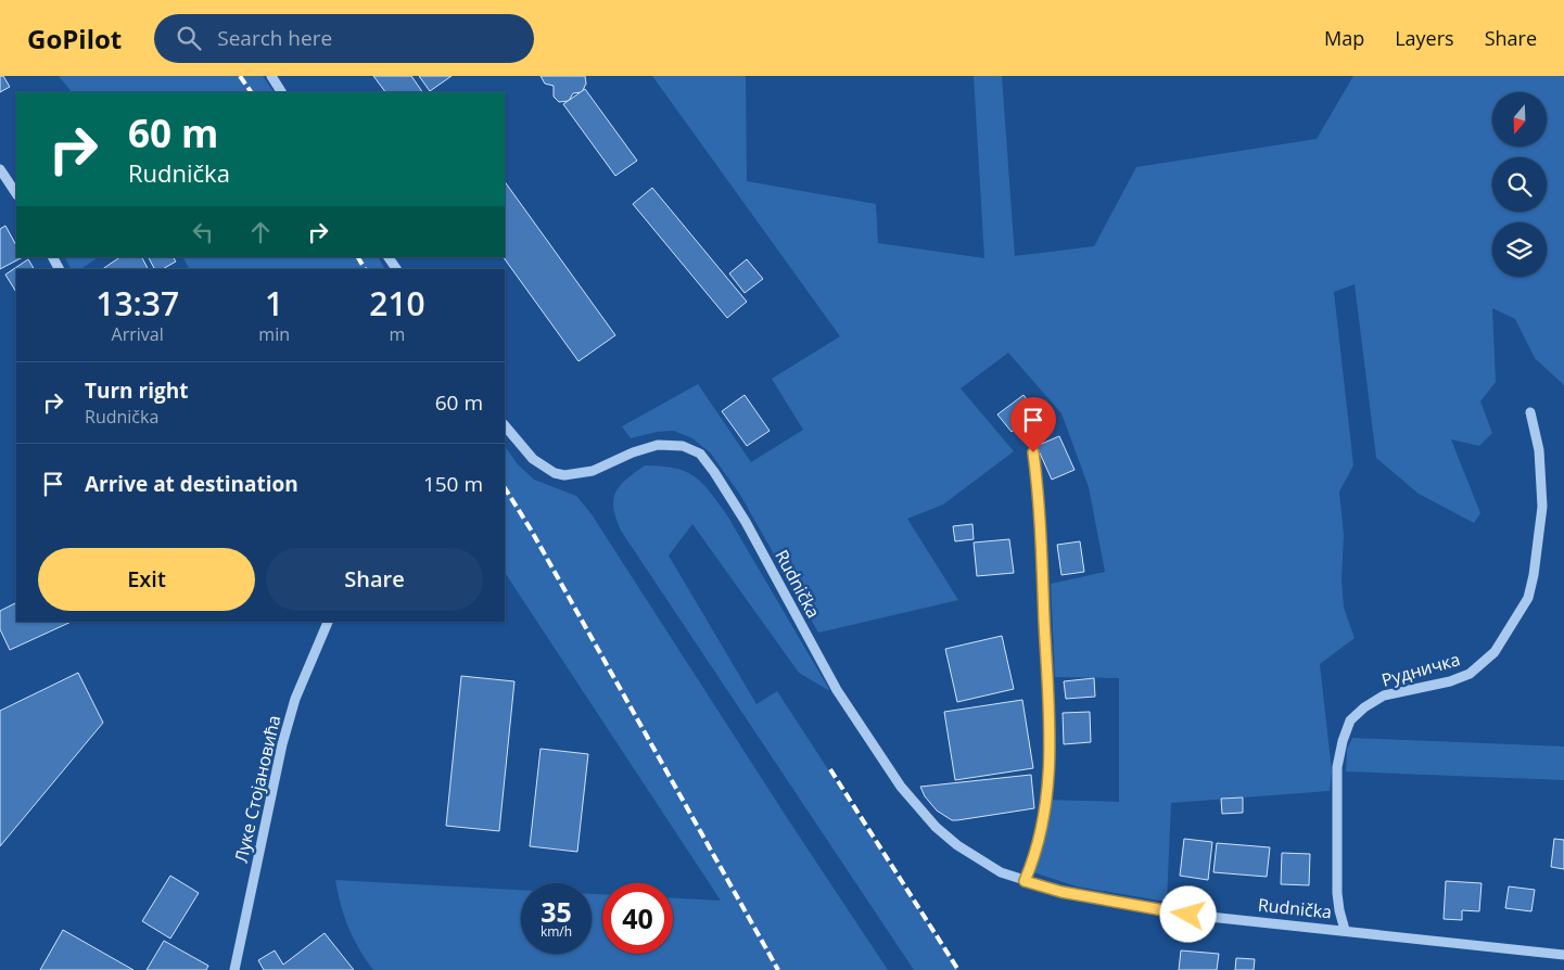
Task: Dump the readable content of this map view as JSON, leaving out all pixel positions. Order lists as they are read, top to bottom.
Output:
{
  "streets": {
    "street": ["Rudnička", "Рудничка", "Луке Стојановића"]
  },
  "crossings": [
    ["Rudnička", "Рудничка"]
  ],
  "north": "bottom",
  "page": {
    "header": "GoPilot",
    "search": "Search here",
    "nav": ["Map", "Layers", "Share"],
    "turn": ["60 m", "Rudnička"],
    "eta": [
      "13:37",
      "Arrival",
      "1",
      "min",
      "210",
      "m"
    ],
    "list": [
      {
        "name": "Turn right",
        "note": "Rudnička",
        "value": "60 m"
      },
      {
        "name": "Arrive at destination",
        "value": "150 m"
      }
    ],
    "buttons": ["Exit", "Share"],
    "speed": "35 km/h",
    "limit": "40"
  }
}
